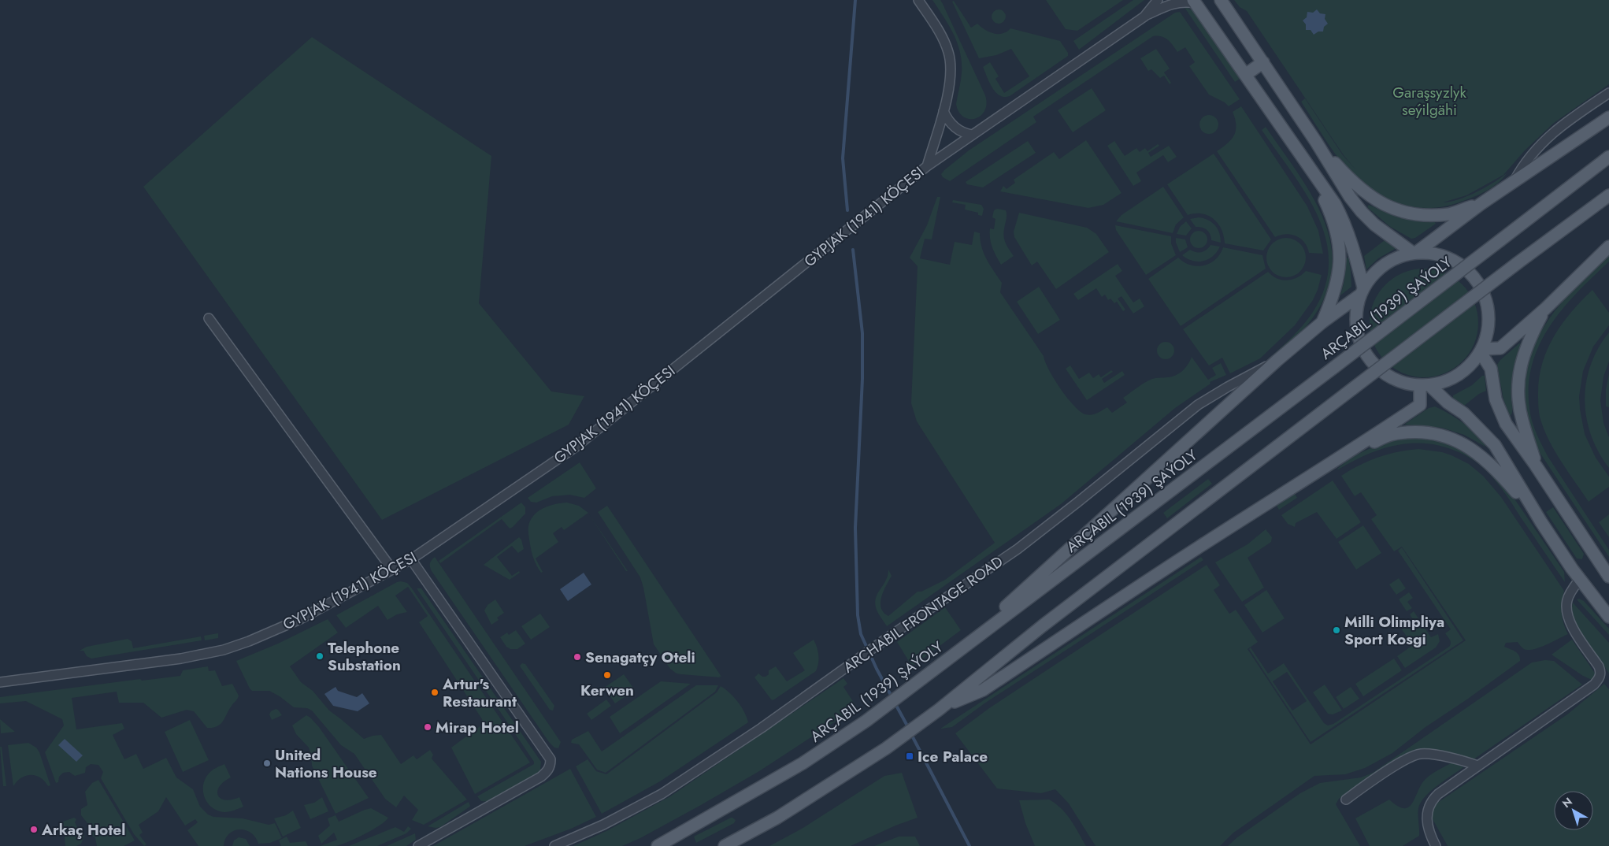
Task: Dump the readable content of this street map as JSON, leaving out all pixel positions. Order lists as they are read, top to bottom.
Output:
{
  "streets": {
    "main road": ["ARÇABIL (1939) ŞAÝOLY"],
    "street": ["GYPJAK (1941) KÖÇESI", "ARCHABIL FRONTAGE ROAD"]
  },
  "parks": ["Garaşsyzlyk seýilgähi"],
  "places": {
    "other": [
      "Milli Olimpliya Sport Kosgi",
      "Telephone Substation",
      "Senagatçy Oteli",
      "Kerwen",
      "Artur's Restaurant",
      "Mirap Hotel",
      "United Nations House",
      "Arkaç Hotel"
    ],
    "transit": ["Ice Palace"]
  },
  "north": "top left"
}
